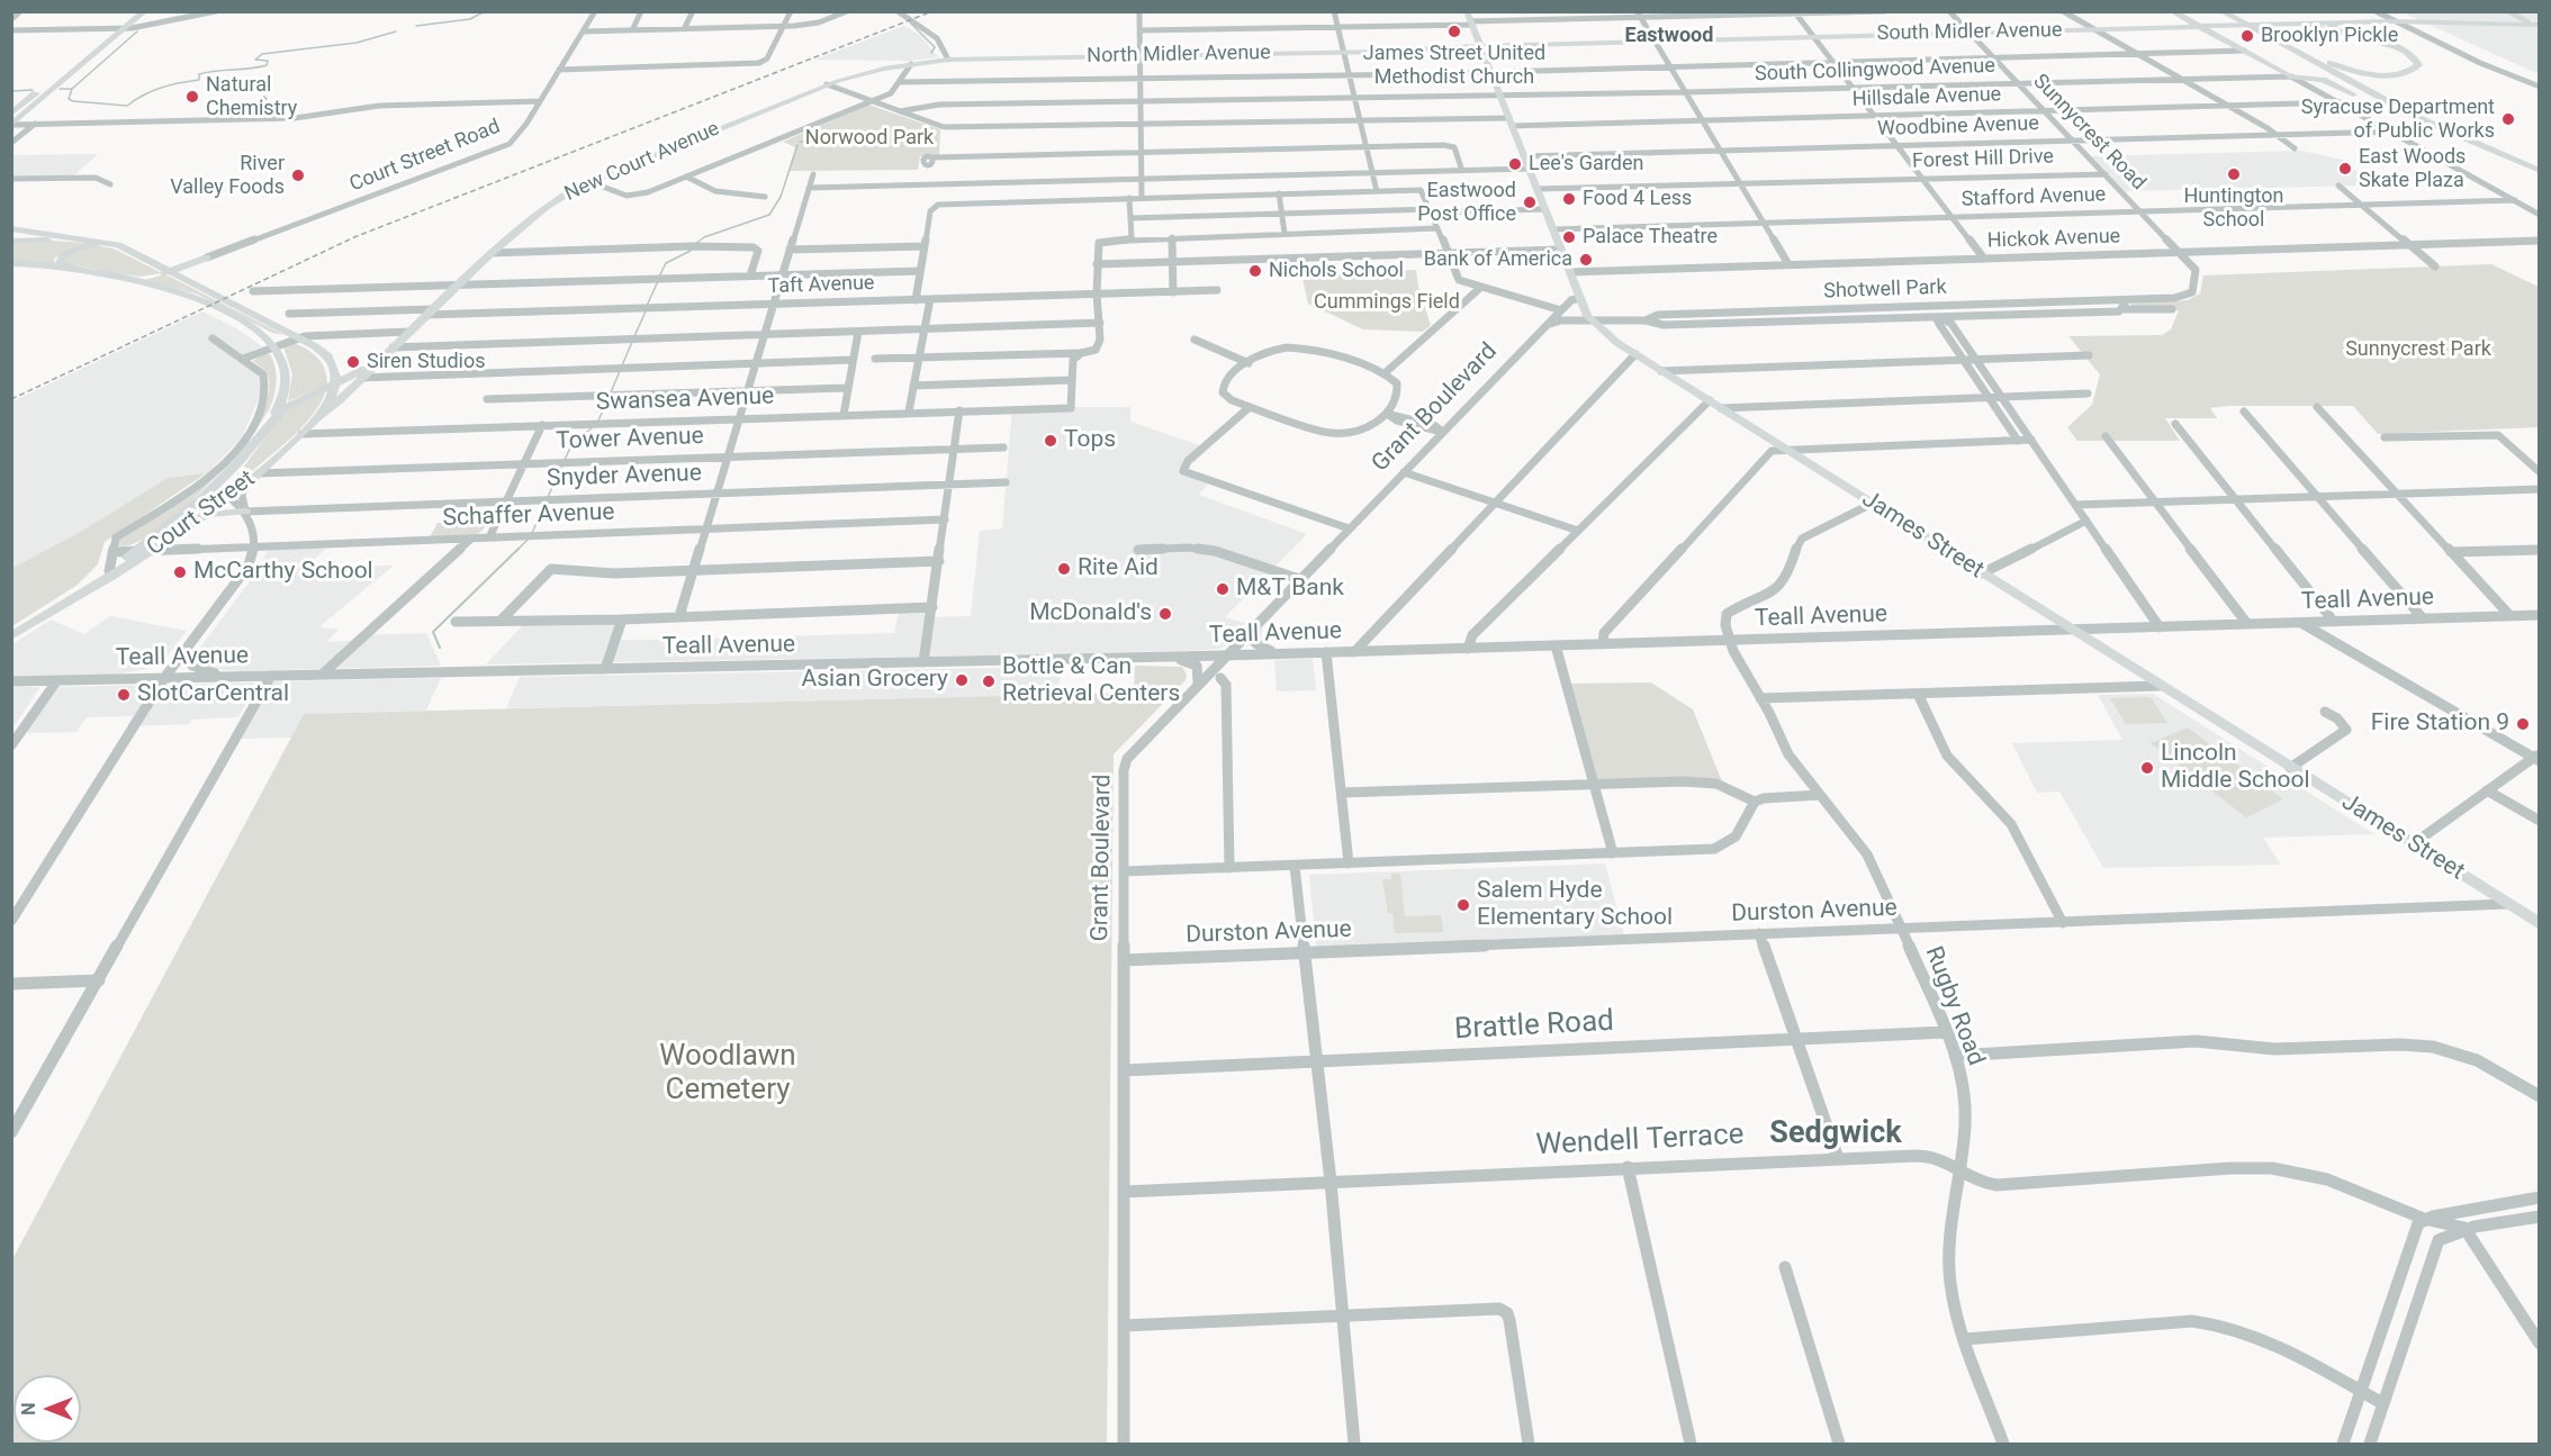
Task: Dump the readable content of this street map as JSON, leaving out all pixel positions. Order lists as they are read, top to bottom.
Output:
{
  "streets": {
    "main road": [
      "South Midler Avenue",
      "North Midler Avenue",
      "New Court Avenue",
      "Court Street",
      "James Street"
    ],
    "street": [
      "South Collingwood Avenue",
      "Hillsdale Avenue",
      "Woodbine Avenue",
      "Sunnycrest Road",
      "Court Street Road",
      "Forest Hill Drive",
      "Stafford Avenue",
      "Hickok Avenue",
      "Taft Avenue",
      "Shotwell Park",
      "Swansea Avenue",
      "Grant Boulevard",
      "Tower Avenue",
      "Snyder Avenue",
      "Schaffer Avenue",
      "Teall Avenue",
      "Durston Avenue",
      "Rugby Road",
      "Brattle Road",
      "Wendell Terrace"
    ]
  },
  "crossings": [
    ["South Midler Avenue", "North Midler Avenue"],
    ["South Midler Avenue", "Sunnycrest Road"],
    ["South Midler Avenue", "James Street"],
    ["North Midler Avenue", "New Court Avenue"],
    ["North Midler Avenue", "James Street"],
    ["South Collingwood Avenue", "Hillsdale Avenue"],
    ["South Collingwood Avenue", "Sunnycrest Road"],
    ["South Collingwood Avenue", "James Street"],
    ["Hillsdale Avenue", "Sunnycrest Road"],
    ["Hillsdale Avenue", "New Court Avenue"],
    ["Hillsdale Avenue", "James Street"],
    ["Woodbine Avenue", "Sunnycrest Road"],
    ["Woodbine Avenue", "James Street"],
    ["Sunnycrest Road", "Forest Hill Drive"],
    ["Sunnycrest Road", "Stafford Avenue"],
    ["Sunnycrest Road", "Hickok Avenue"],
    ["Sunnycrest Road", "Shotwell Park"],
    ["Forest Hill Drive", "James Street"],
    ["New Court Avenue", "Taft Avenue"],
    ["New Court Avenue", "Court Street"],
    ["Stafford Avenue", "James Street"],
    ["Hickok Avenue", "James Street"],
    ["Shotwell Park", "James Street"],
    ["Swansea Avenue", "Court Street"],
    ["Grant Boulevard", "James Street"],
    ["Grant Boulevard", "Teall Avenue"],
    ["Grant Boulevard", "Durston Avenue"],
    ["Grant Boulevard", "Brattle Road"],
    ["Grant Boulevard", "Wendell Terrace"],
    ["Tower Avenue", "Court Street"],
    ["Court Street", "Schaffer Avenue"],
    ["James Street", "Teall Avenue"],
    ["James Street", "Durston Avenue"],
    ["James Street", "Rugby Road"],
    ["Teall Avenue", "Rugby Road"],
    ["Durston Avenue", "Rugby Road"],
    ["Rugby Road", "Brattle Road"],
    ["Rugby Road", "Wendell Terrace"]
  ],
  "districts": ["Eastwood", "Sedgwick"],
  "parks": [
    "Norwood Park",
    "Cummings Field",
    "Sunnycrest Park",
    "Woodlawn Cemetery"
  ],
  "places": [
    "James Street United Methodist Church",
    "Brooklyn Pickle",
    "Natural Chemistry",
    "Syracuse Department of Public Works",
    "Lee's Garden",
    "East Woods Skate Plaza",
    "Huntington School",
    "River Valley Foods",
    "Food 4 Less",
    "Eastwood Post Office",
    "Palace Theatre",
    "Bank of America",
    "Nichols School",
    "Siren Studios",
    "Tops",
    "Rite Aid",
    "McCarthy School",
    "M&T Bank",
    "McDonald's",
    "Asian Grocery",
    "Bottle & Can Retrieval Centers",
    "SlotCarCentral",
    "Fire Station 9",
    "Lincoln Middle School",
    "Salem Hyde Elementary School"
  ],
  "north": "left"
}
